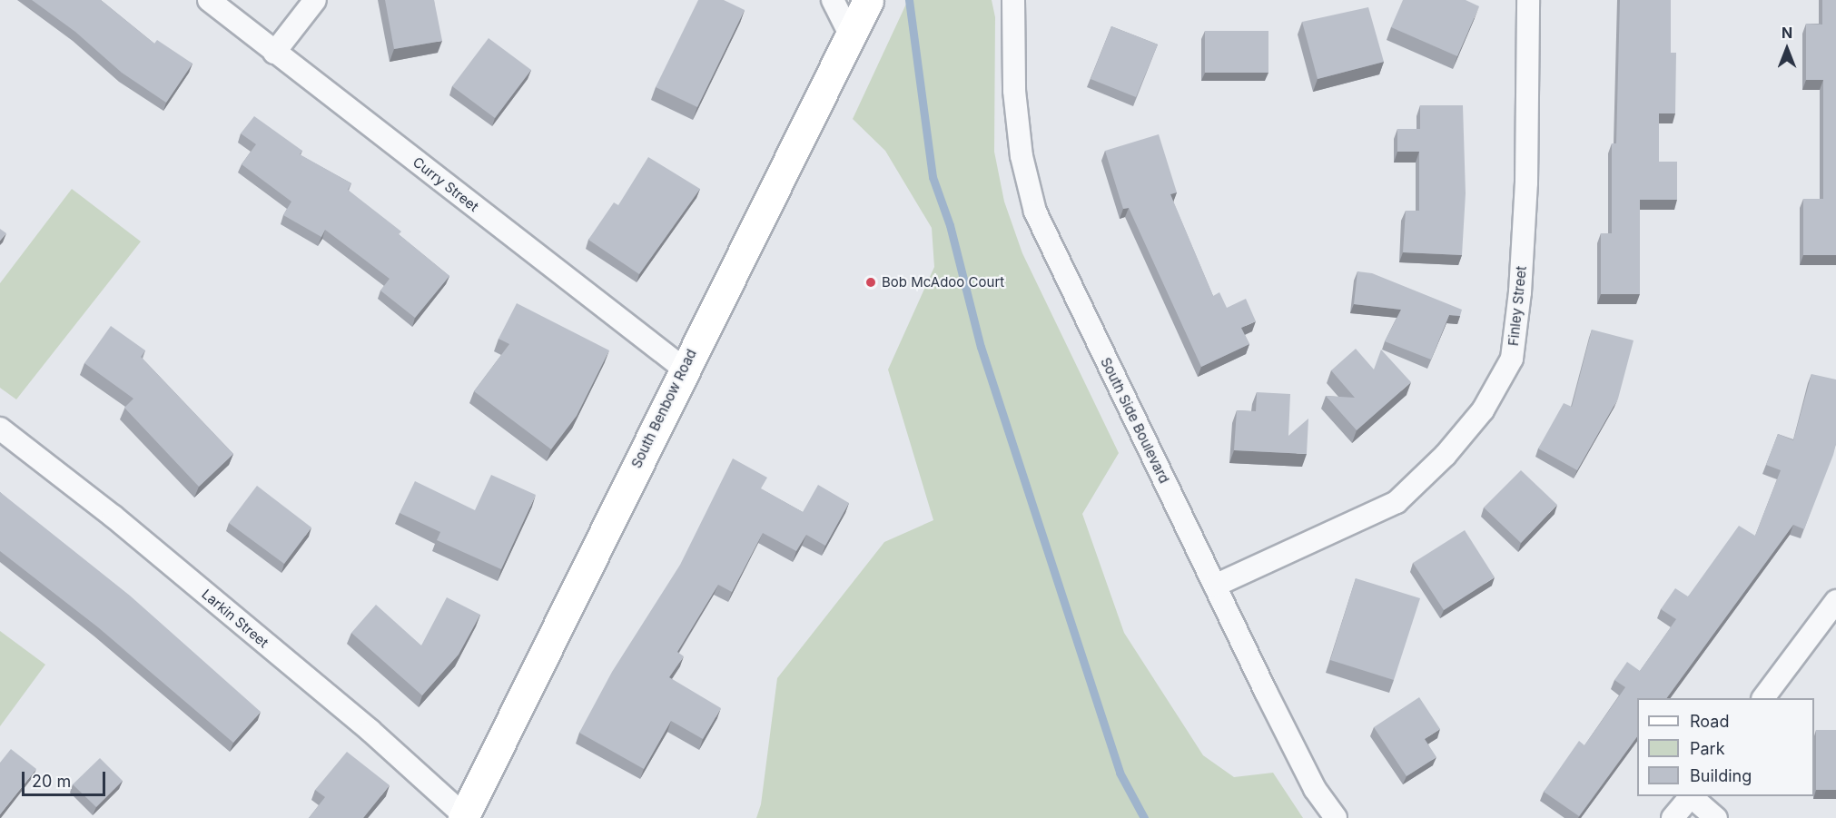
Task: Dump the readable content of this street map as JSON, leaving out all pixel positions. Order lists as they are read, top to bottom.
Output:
{
  "streets": {
    "main road": ["South Benbow Road"],
    "street": [
      "Curry Street",
      "Finley Street",
      "South Side Boulevard",
      "Larkin Street"
    ]
  },
  "crossings": [
    ["Curry Street", "South Benbow Road"],
    ["Finley Street", "South Side Boulevard"],
    ["South Benbow Road", "Larkin Street"]
  ],
  "places": ["Bob McAdoo Court"],
  "legend": ["Road", "Park", "Building"],
  "scale_bar": "20 m",
  "north": "top"
}
